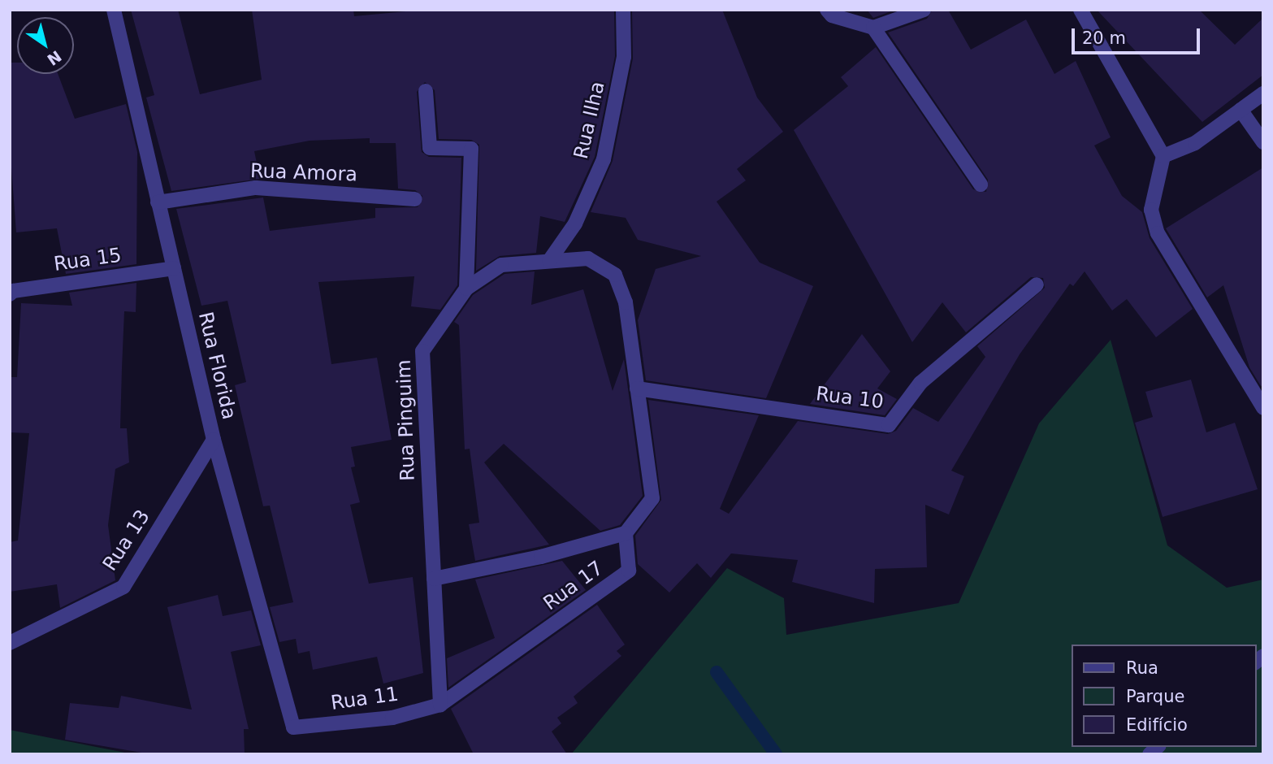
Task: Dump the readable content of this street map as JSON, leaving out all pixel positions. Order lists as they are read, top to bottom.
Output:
{
  "streets": {
    "lane": [
      "Rua Ilha",
      "Rua Amora",
      "Rua 15",
      "Rua Florida",
      "Rua 10",
      "Rua Pinguim",
      "Rua 13",
      "Rua 17",
      "Rua 11"
    ]
  },
  "crossings": [
    ["Rua Ilha", "Rua Pinguim"],
    ["Rua Amora", "Rua Florida"],
    ["Rua 15", "Rua Florida"],
    ["Rua Florida", "Rua 13"],
    ["Rua Florida", "Rua 11"],
    ["Rua 10", "Rua Pinguim"],
    ["Rua Pinguim", "Rua 17"],
    ["Rua Pinguim", "Rua 11"],
    ["Rua 17", "Rua 11"]
  ],
  "legend": ["Rua", "Parque", "Edifício"],
  "scale_bar": "20 m",
  "north": "bottom right"
}
